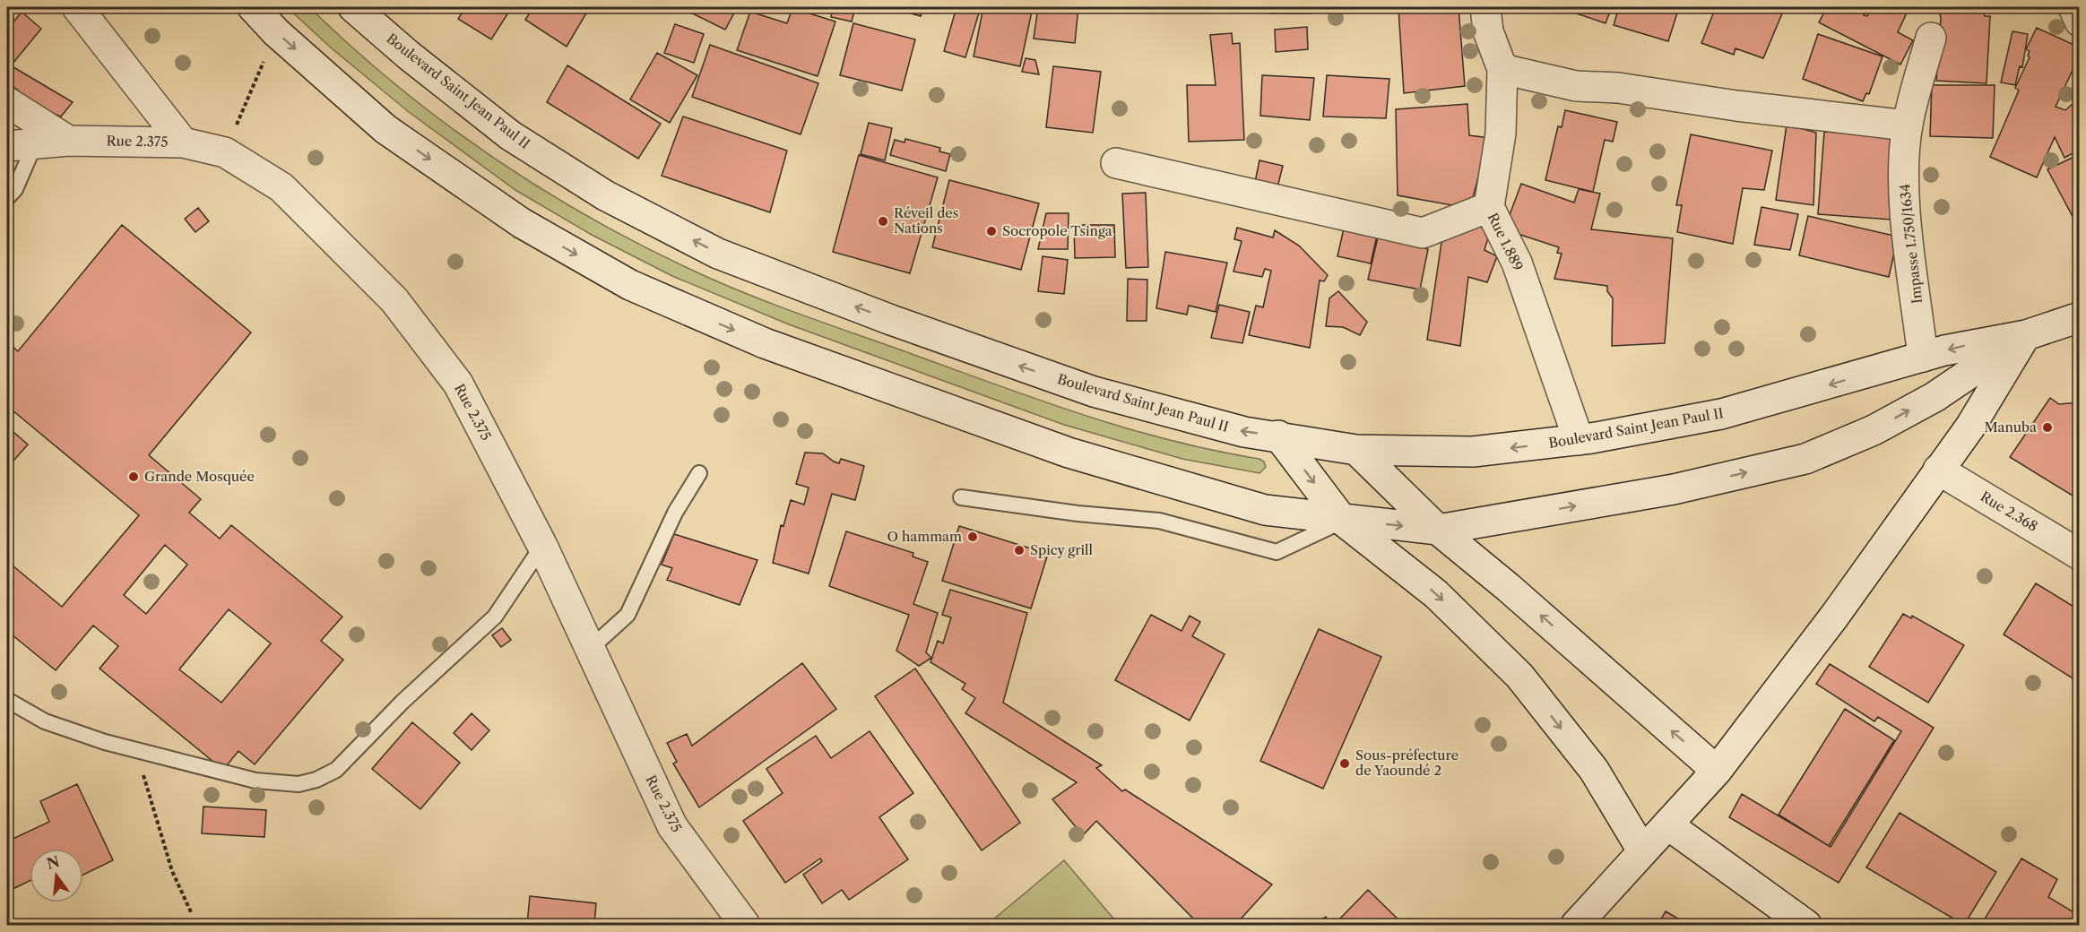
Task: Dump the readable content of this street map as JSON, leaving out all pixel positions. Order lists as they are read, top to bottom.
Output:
{
  "streets": {
    "main road": [
      "Boulevard Saint Jean Paul II",
      "Rue 2.375",
      "Rue 1.889",
      "Impasse 1.750/1634",
      "Rue 2.368"
    ]
  },
  "crossings": [
    ["Boulevard Saint Jean Paul II", "Rue 1.889"],
    ["Boulevard Saint Jean Paul II", "Impasse 1.750/1634"]
  ],
  "places": [
    "Réveil des Nations",
    "Socropole Tsinga",
    "Manuba",
    "Grande Mosquée",
    "O hammam",
    "Spicy grill",
    "Sous-préfecture de Yaoundé 2"
  ],
  "north": "top"
}
